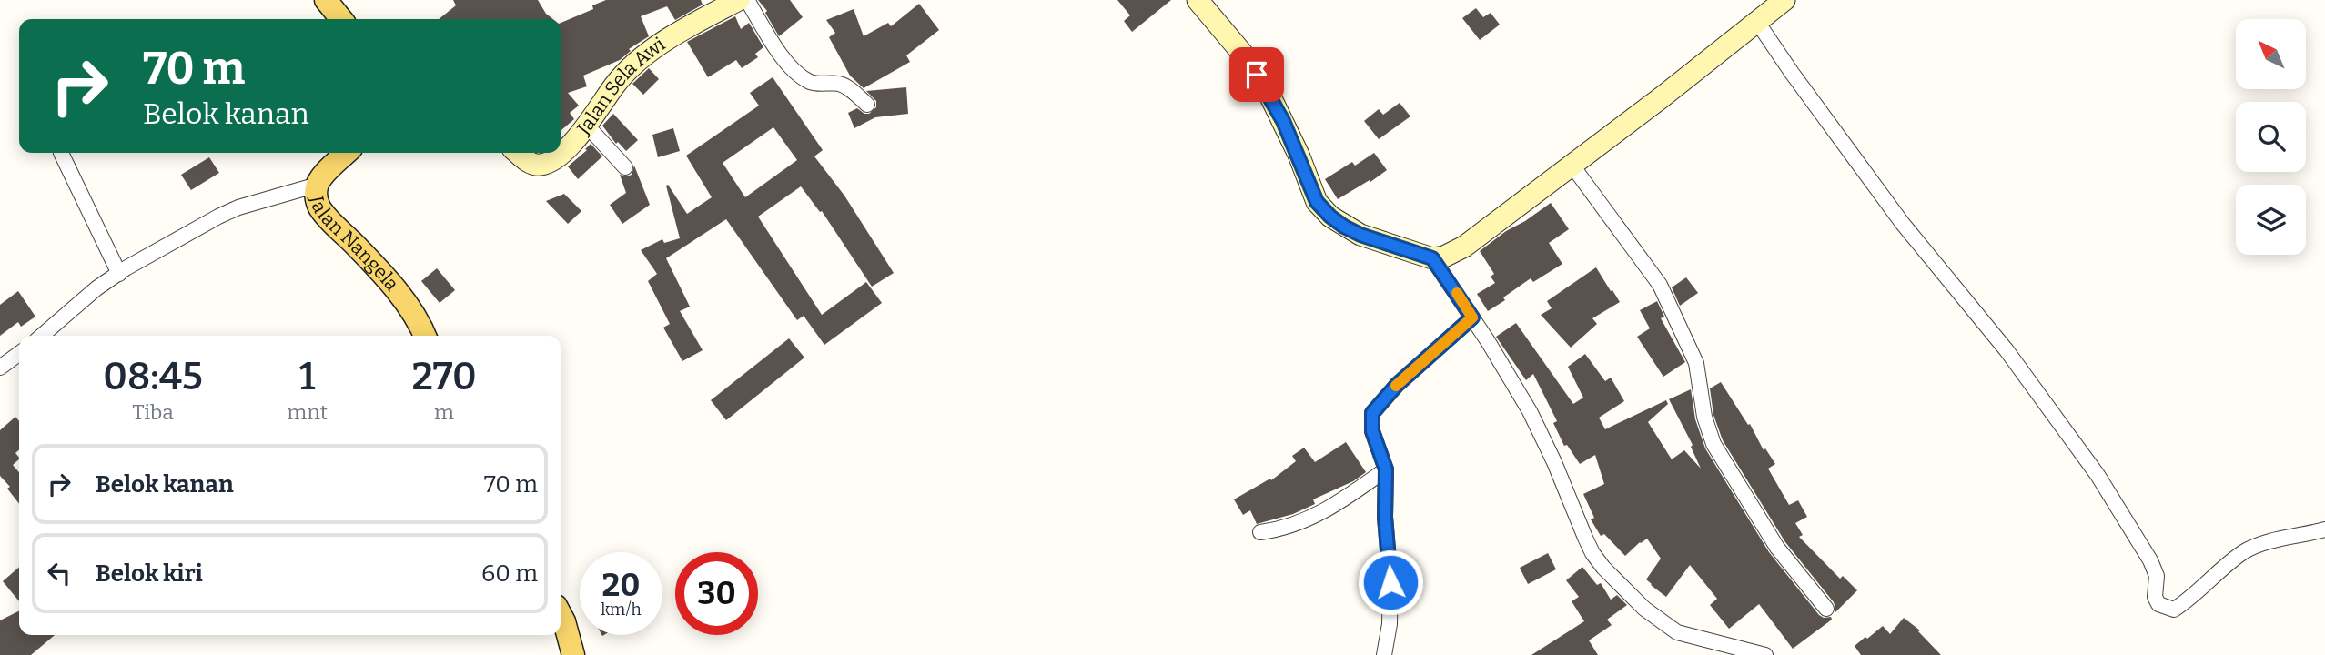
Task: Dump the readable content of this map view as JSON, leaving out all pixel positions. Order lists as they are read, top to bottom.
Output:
{
  "streets": {
    "main road": ["Jalan Nangela"],
    "street": ["Jalan Sela Awi"]
  },
  "north": "top left",
  "page": {
    "turn": ["70 m", "Belok kanan"],
    "eta": [
      "08:45",
      "Tiba",
      "1",
      "mnt",
      "270",
      "m"
    ],
    "list": [
      {
        "name": "Belok kanan",
        "value": "70 m"
      },
      {
        "name": "Belok kiri",
        "value": "60 m"
      }
    ],
    "speed": "20 km/h",
    "limit": "30"
  }
}
